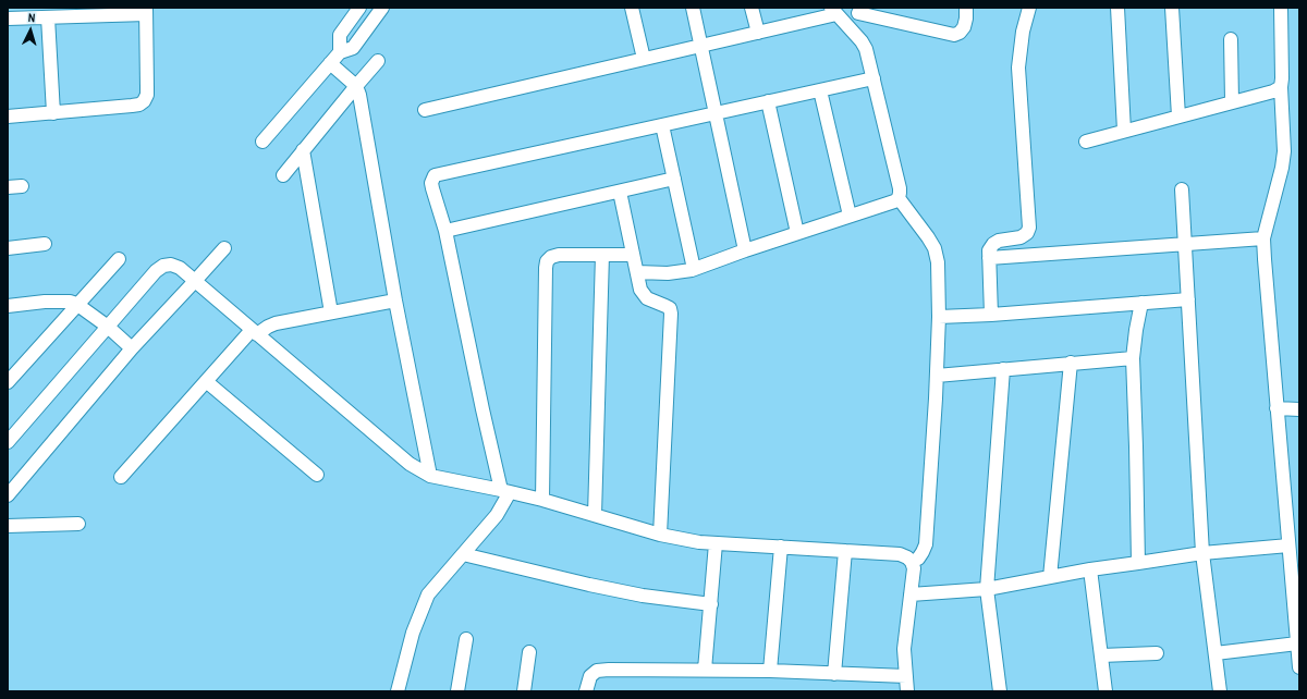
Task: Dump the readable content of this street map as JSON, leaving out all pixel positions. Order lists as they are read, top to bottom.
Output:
{
  "north": "top"
}
